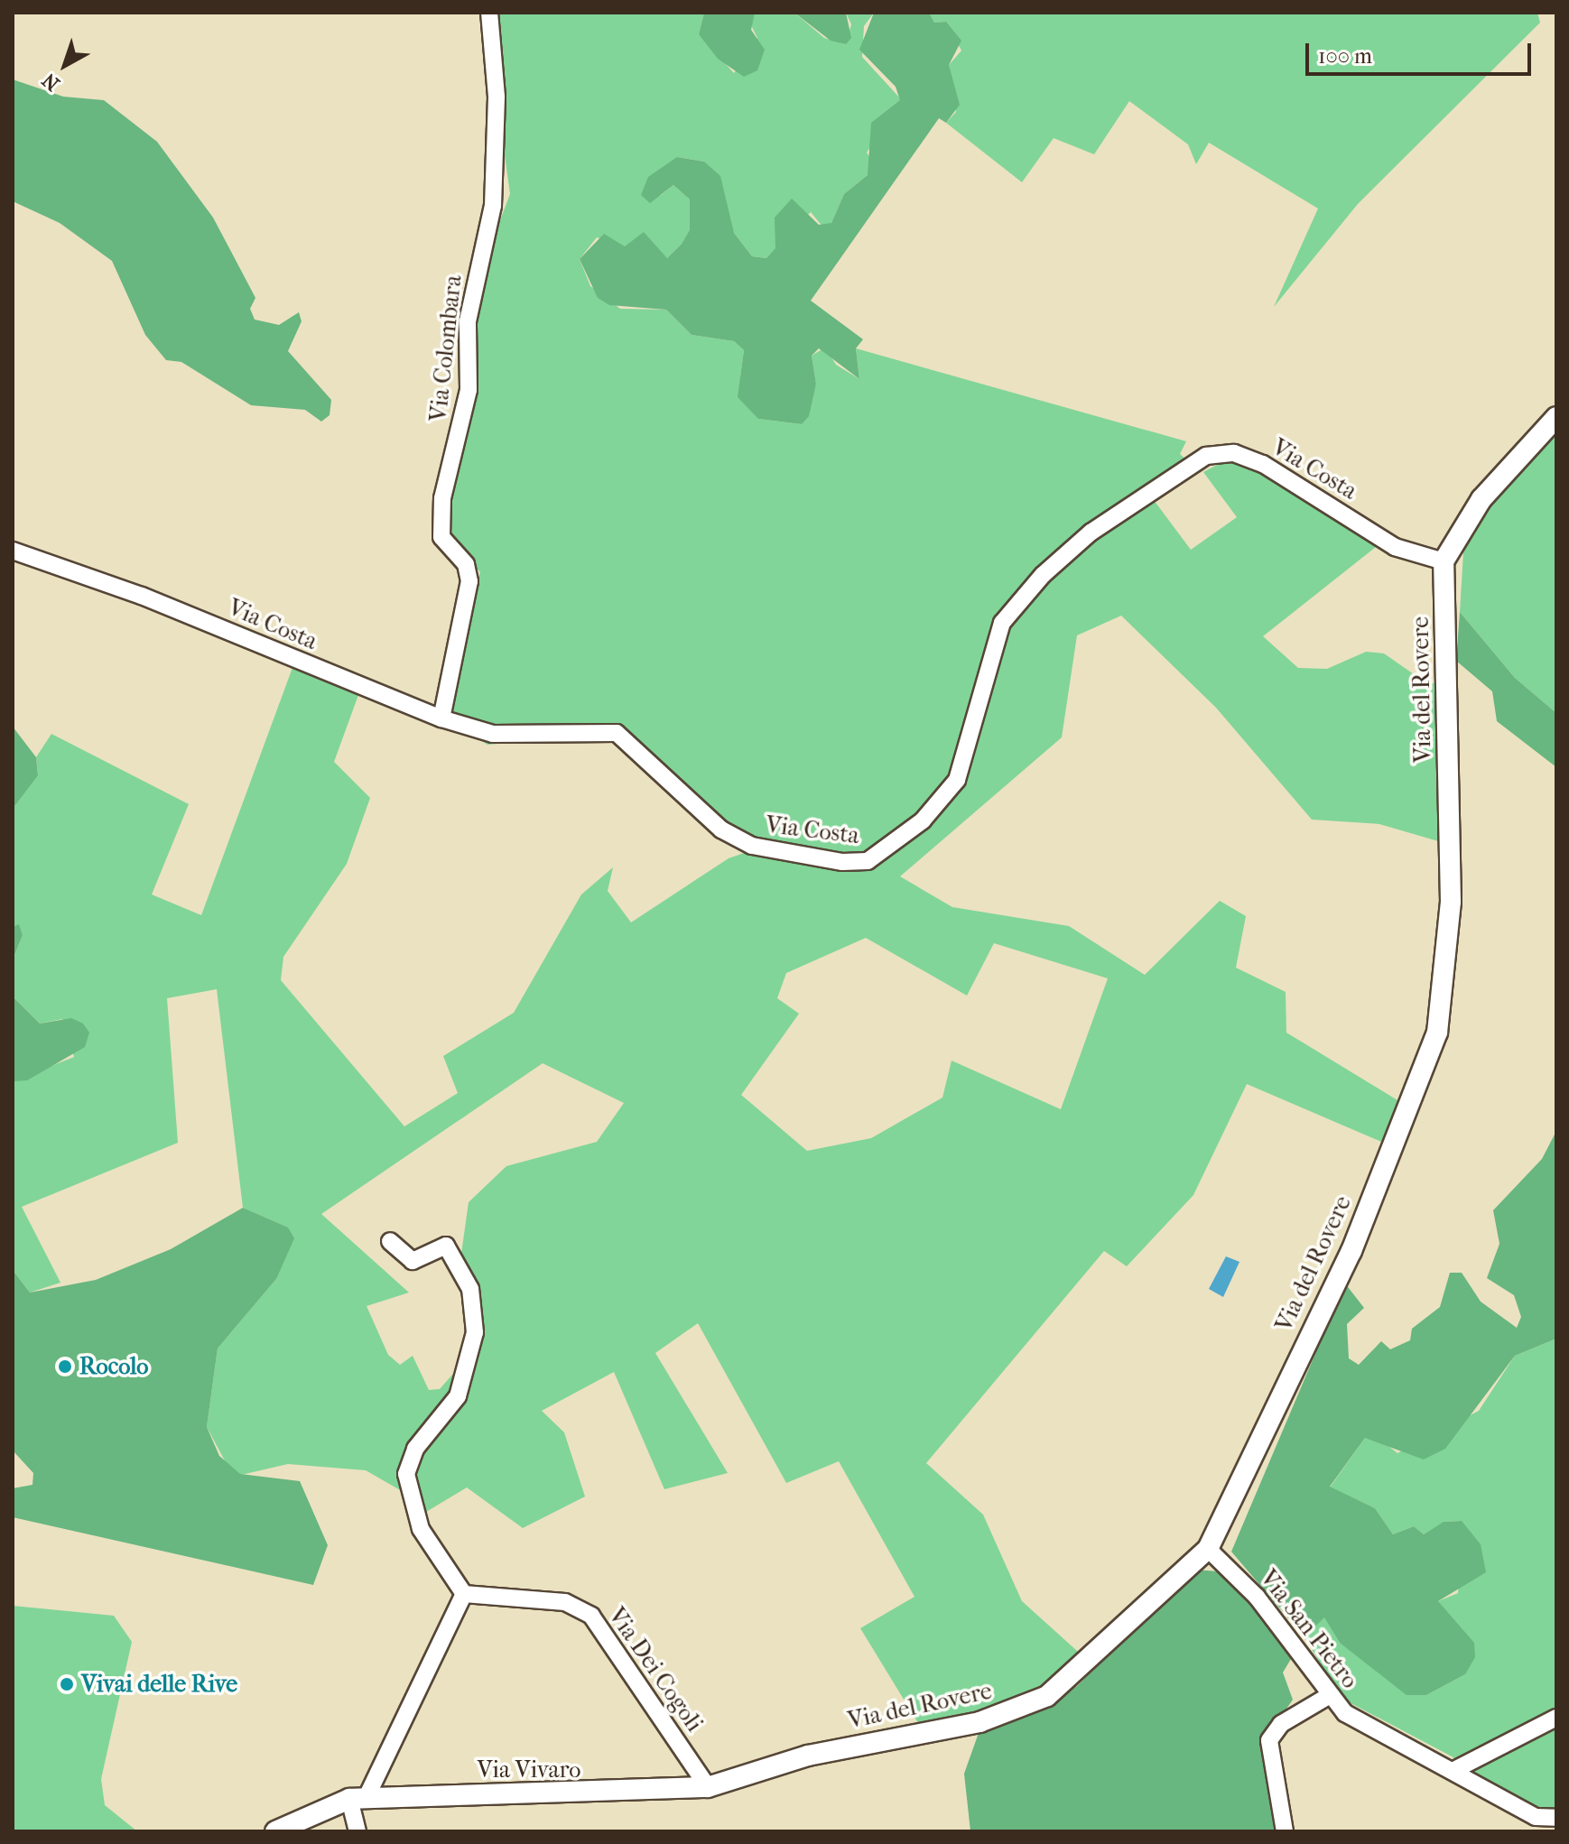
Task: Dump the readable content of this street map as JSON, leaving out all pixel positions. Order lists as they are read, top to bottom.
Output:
{
  "streets": {
    "street": [
      "Via Colombara",
      "Via Costa",
      "Via del Rovere",
      "Via San Pietro",
      "Via Dei Cogoli",
      "Via Vivaro"
    ]
  },
  "crossings": [
    ["Via Colombara", "Via Costa"],
    ["Via Costa", "Via del Rovere"],
    ["Via del Rovere", "Via San Pietro"],
    ["Via del Rovere", "Via Dei Cogoli"],
    ["Via del Rovere", "Via Vivaro"],
    ["Via Dei Cogoli", "Via Vivaro"]
  ],
  "places": ["Rocolo", "Vivai delle Rive"],
  "scale_bar": "100 m",
  "north": "bottom left"
}
